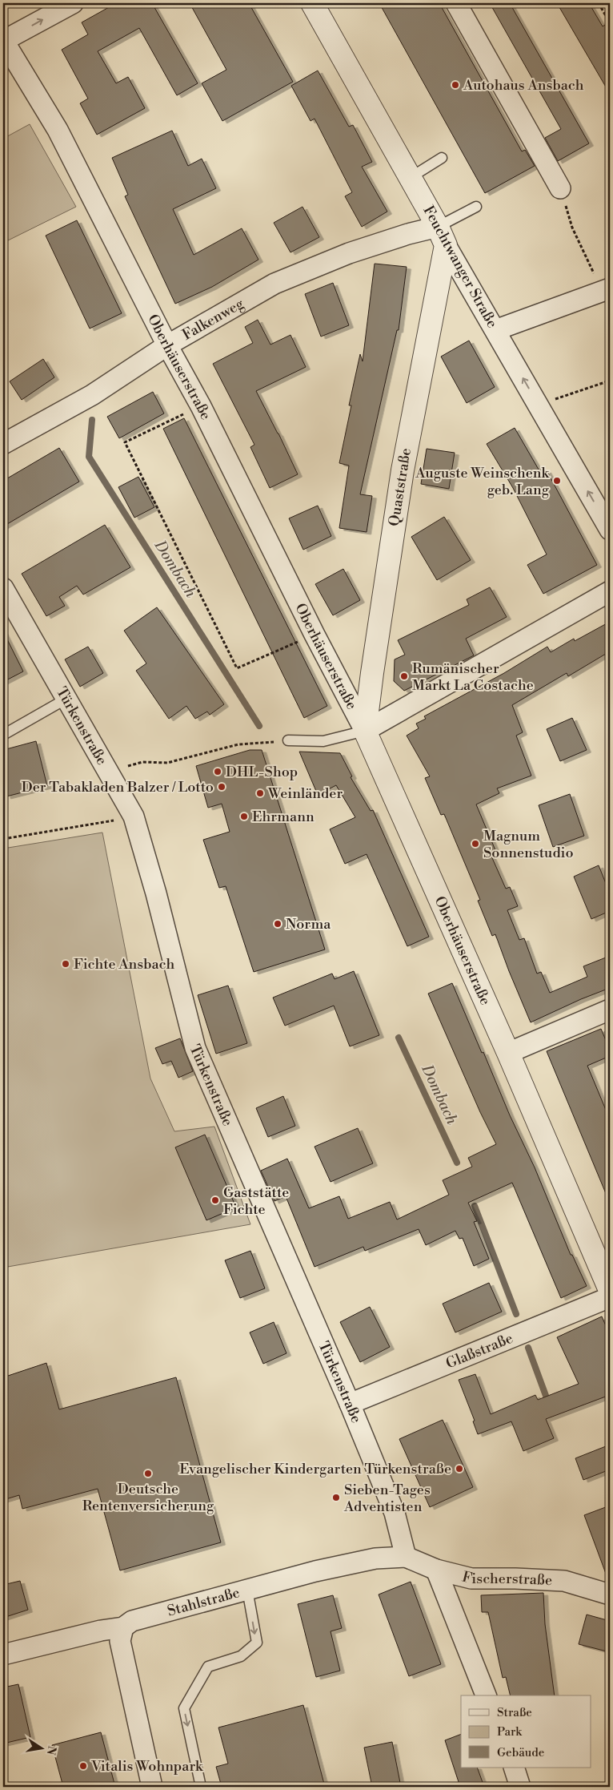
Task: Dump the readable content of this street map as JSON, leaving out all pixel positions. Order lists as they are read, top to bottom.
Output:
{
  "streets": {
    "street": [
      "Feuchtwanger Straße",
      "Falkenweg",
      "Oberhäuserstraße",
      "Quaststraße",
      "Türkenstraße",
      "Glaßstraße",
      "Fischerstraße",
      "Stahlstraße"
    ]
  },
  "crossings": [
    ["Feuchtwanger Straße", "Falkenweg"],
    ["Feuchtwanger Straße", "Quaststraße"],
    ["Falkenweg", "Oberhäuserstraße"],
    ["Falkenweg", "Quaststraße"],
    ["Oberhäuserstraße", "Quaststraße"],
    ["Türkenstraße", "Glaßstraße"],
    ["Türkenstraße", "Fischerstraße"],
    ["Türkenstraße", "Stahlstraße"],
    ["Fischerstraße", "Stahlstraße"]
  ],
  "one_way": ["Feuchtwanger Straße"],
  "water": ["Dombach"],
  "places": [
    "Autohaus Ansbach",
    "Auguste Weinschenk geb. Lang",
    "Rumänischer Markt La Costache",
    "DHL-Shop",
    "Der Tabakladen Balzer / Lotto",
    "Weinländer",
    "Ehrmann",
    "Magnum Sonnenstudio",
    "Norma",
    "Fichte Ansbach",
    "Gaststätte Fichte",
    "Evangelischer Kindergarten Türkenstraße",
    "Deutsche Rentenversicherung",
    "Sieben-Tages Adventisten",
    "Vitalis Wohnpark"
  ],
  "legend": ["Straße", "Park", "Gebäude"],
  "north": "right"
}
